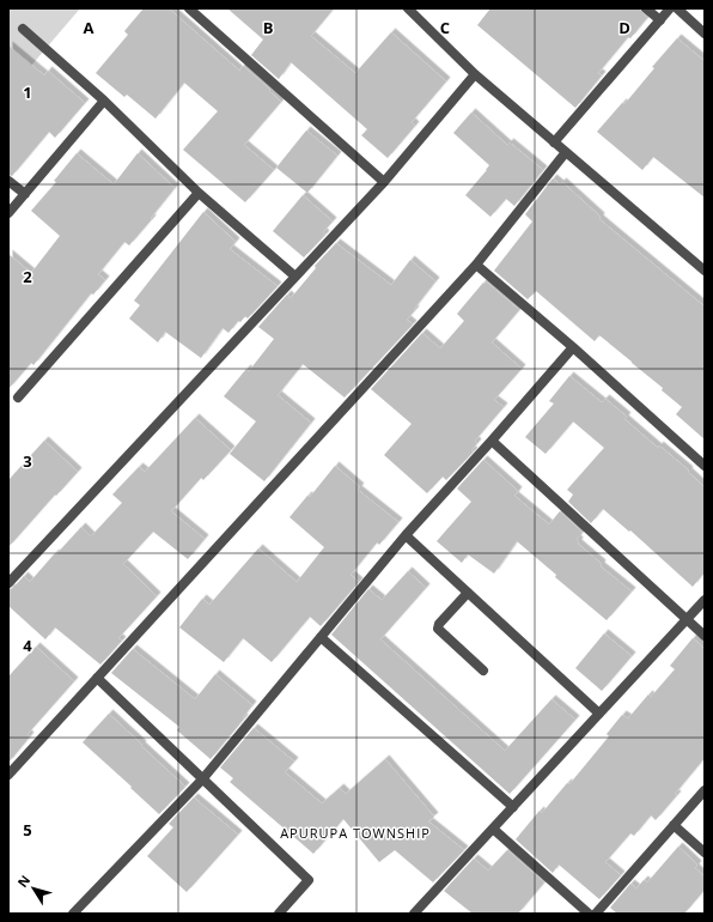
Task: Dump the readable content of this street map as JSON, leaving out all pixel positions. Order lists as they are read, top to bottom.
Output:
{
  "districts": ["APURUPA TOWNSHIP"],
  "north": "top left",
  "grid": {
    "columns": [
      "A",
      "B",
      "C",
      "D"
    ],
    "rows": [
      "1",
      "2",
      "3",
      "4",
      "5"
    ]
  }
}
